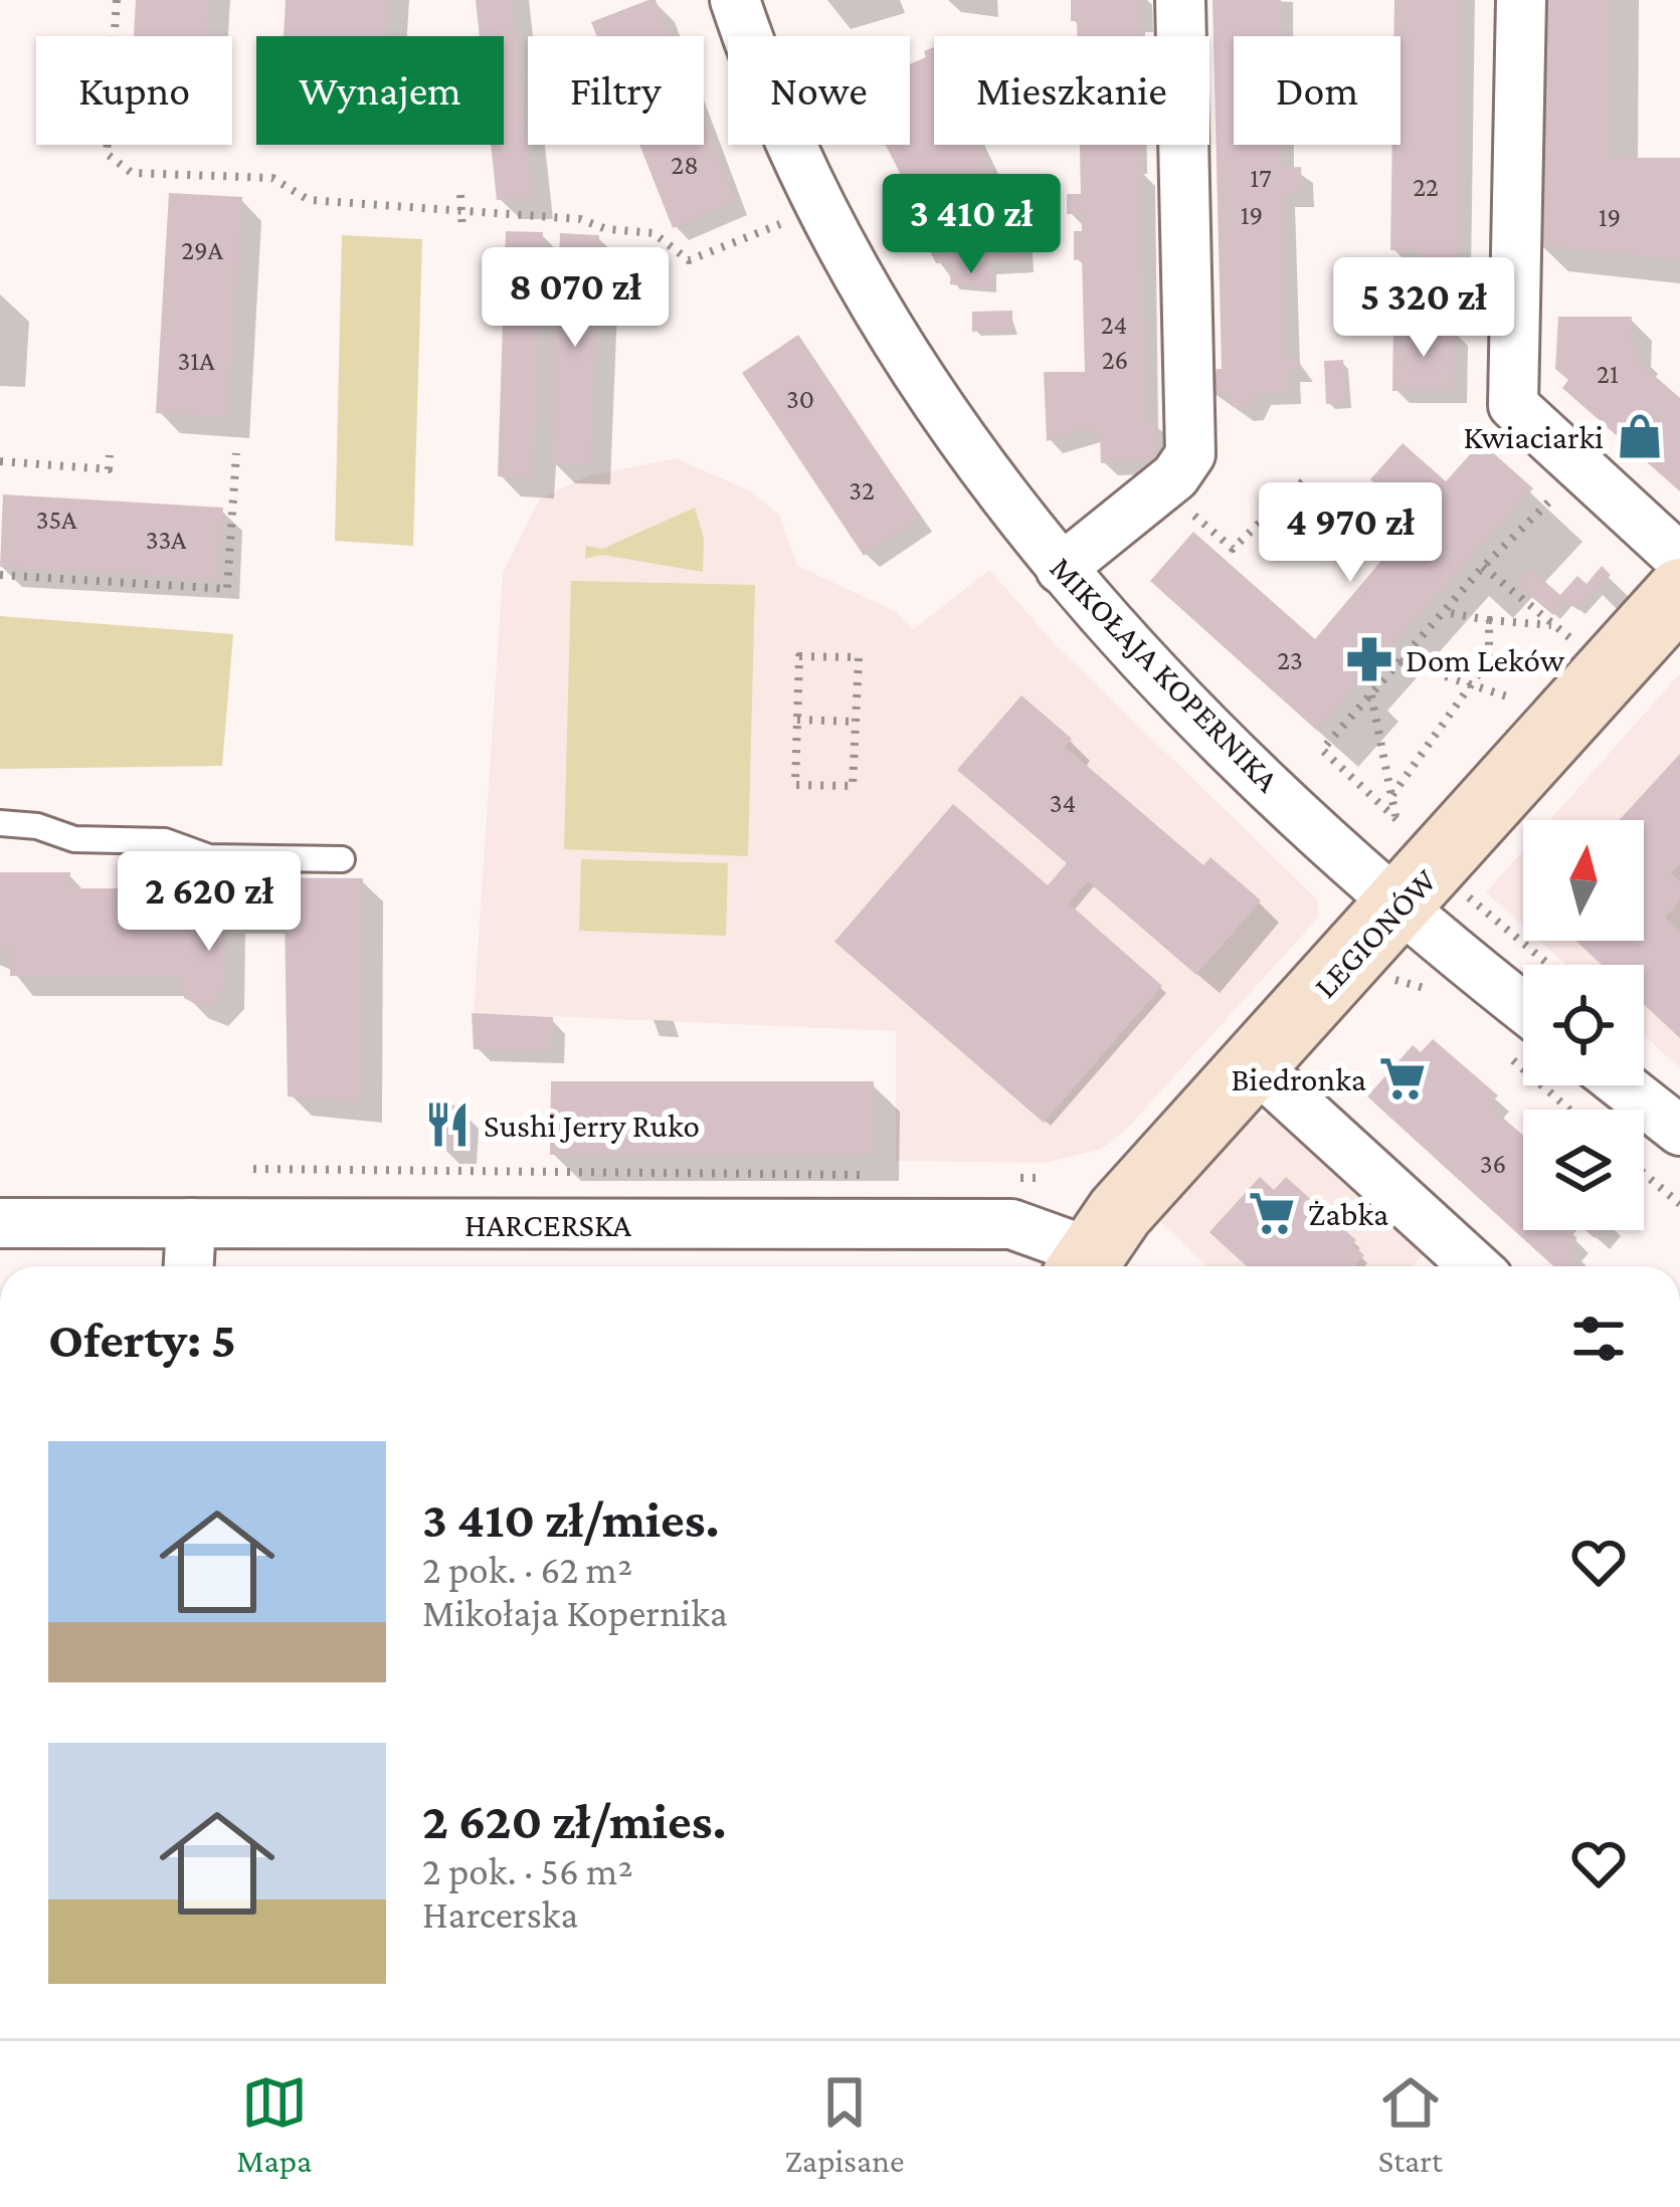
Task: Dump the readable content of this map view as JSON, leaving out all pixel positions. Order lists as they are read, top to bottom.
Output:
{
  "streets": {
    "street": ["MIKOŁAJA KOPERNIKA", "LEGIONÓW", "HARCERSKA"]
  },
  "crossings": [
    ["MIKOŁAJA KOPERNIKA", "LEGIONÓW"],
    ["LEGIONÓW", "HARCERSKA"]
  ],
  "places": {
    "shop": ["Kwiaciarki"],
    "pharmacy": ["Dom Leków"],
    "supermarket": ["Biedronka", "Żabka"],
    "restaurant": ["Sushi Jerry Ruko"]
  },
  "house_numbers": [
    "28",
    "17",
    "22",
    "19",
    "19",
    "29A",
    "24",
    "26",
    "31A",
    "21",
    "30",
    "32",
    "35A",
    "33A",
    "23",
    "34",
    "36"
  ],
  "north": "top",
  "page": {
    "chip": [
      "Kupno",
      "Wynajem",
      "Filtry",
      "Nowe",
      "Mieszkanie",
      "Dom"
    ],
    "price": [
      "3 410 zł",
      "8 070 zł",
      "5 320 zł",
      "4 970 zł",
      "2 620 zł"
    ],
    "heading": "Oferty: 5",
    "list": [
      {
        "name": "3 410 zł/mies.",
        "note": "2 pok. · 62 m² · Mikołaja Kopernika"
      },
      {
        "name": "2 620 zł/mies.",
        "note": "2 pok. · 56 m² · Harcerska"
      }
    ],
    "tabs": ["Mapa", "Zapisane", "Start"]
  }
}
